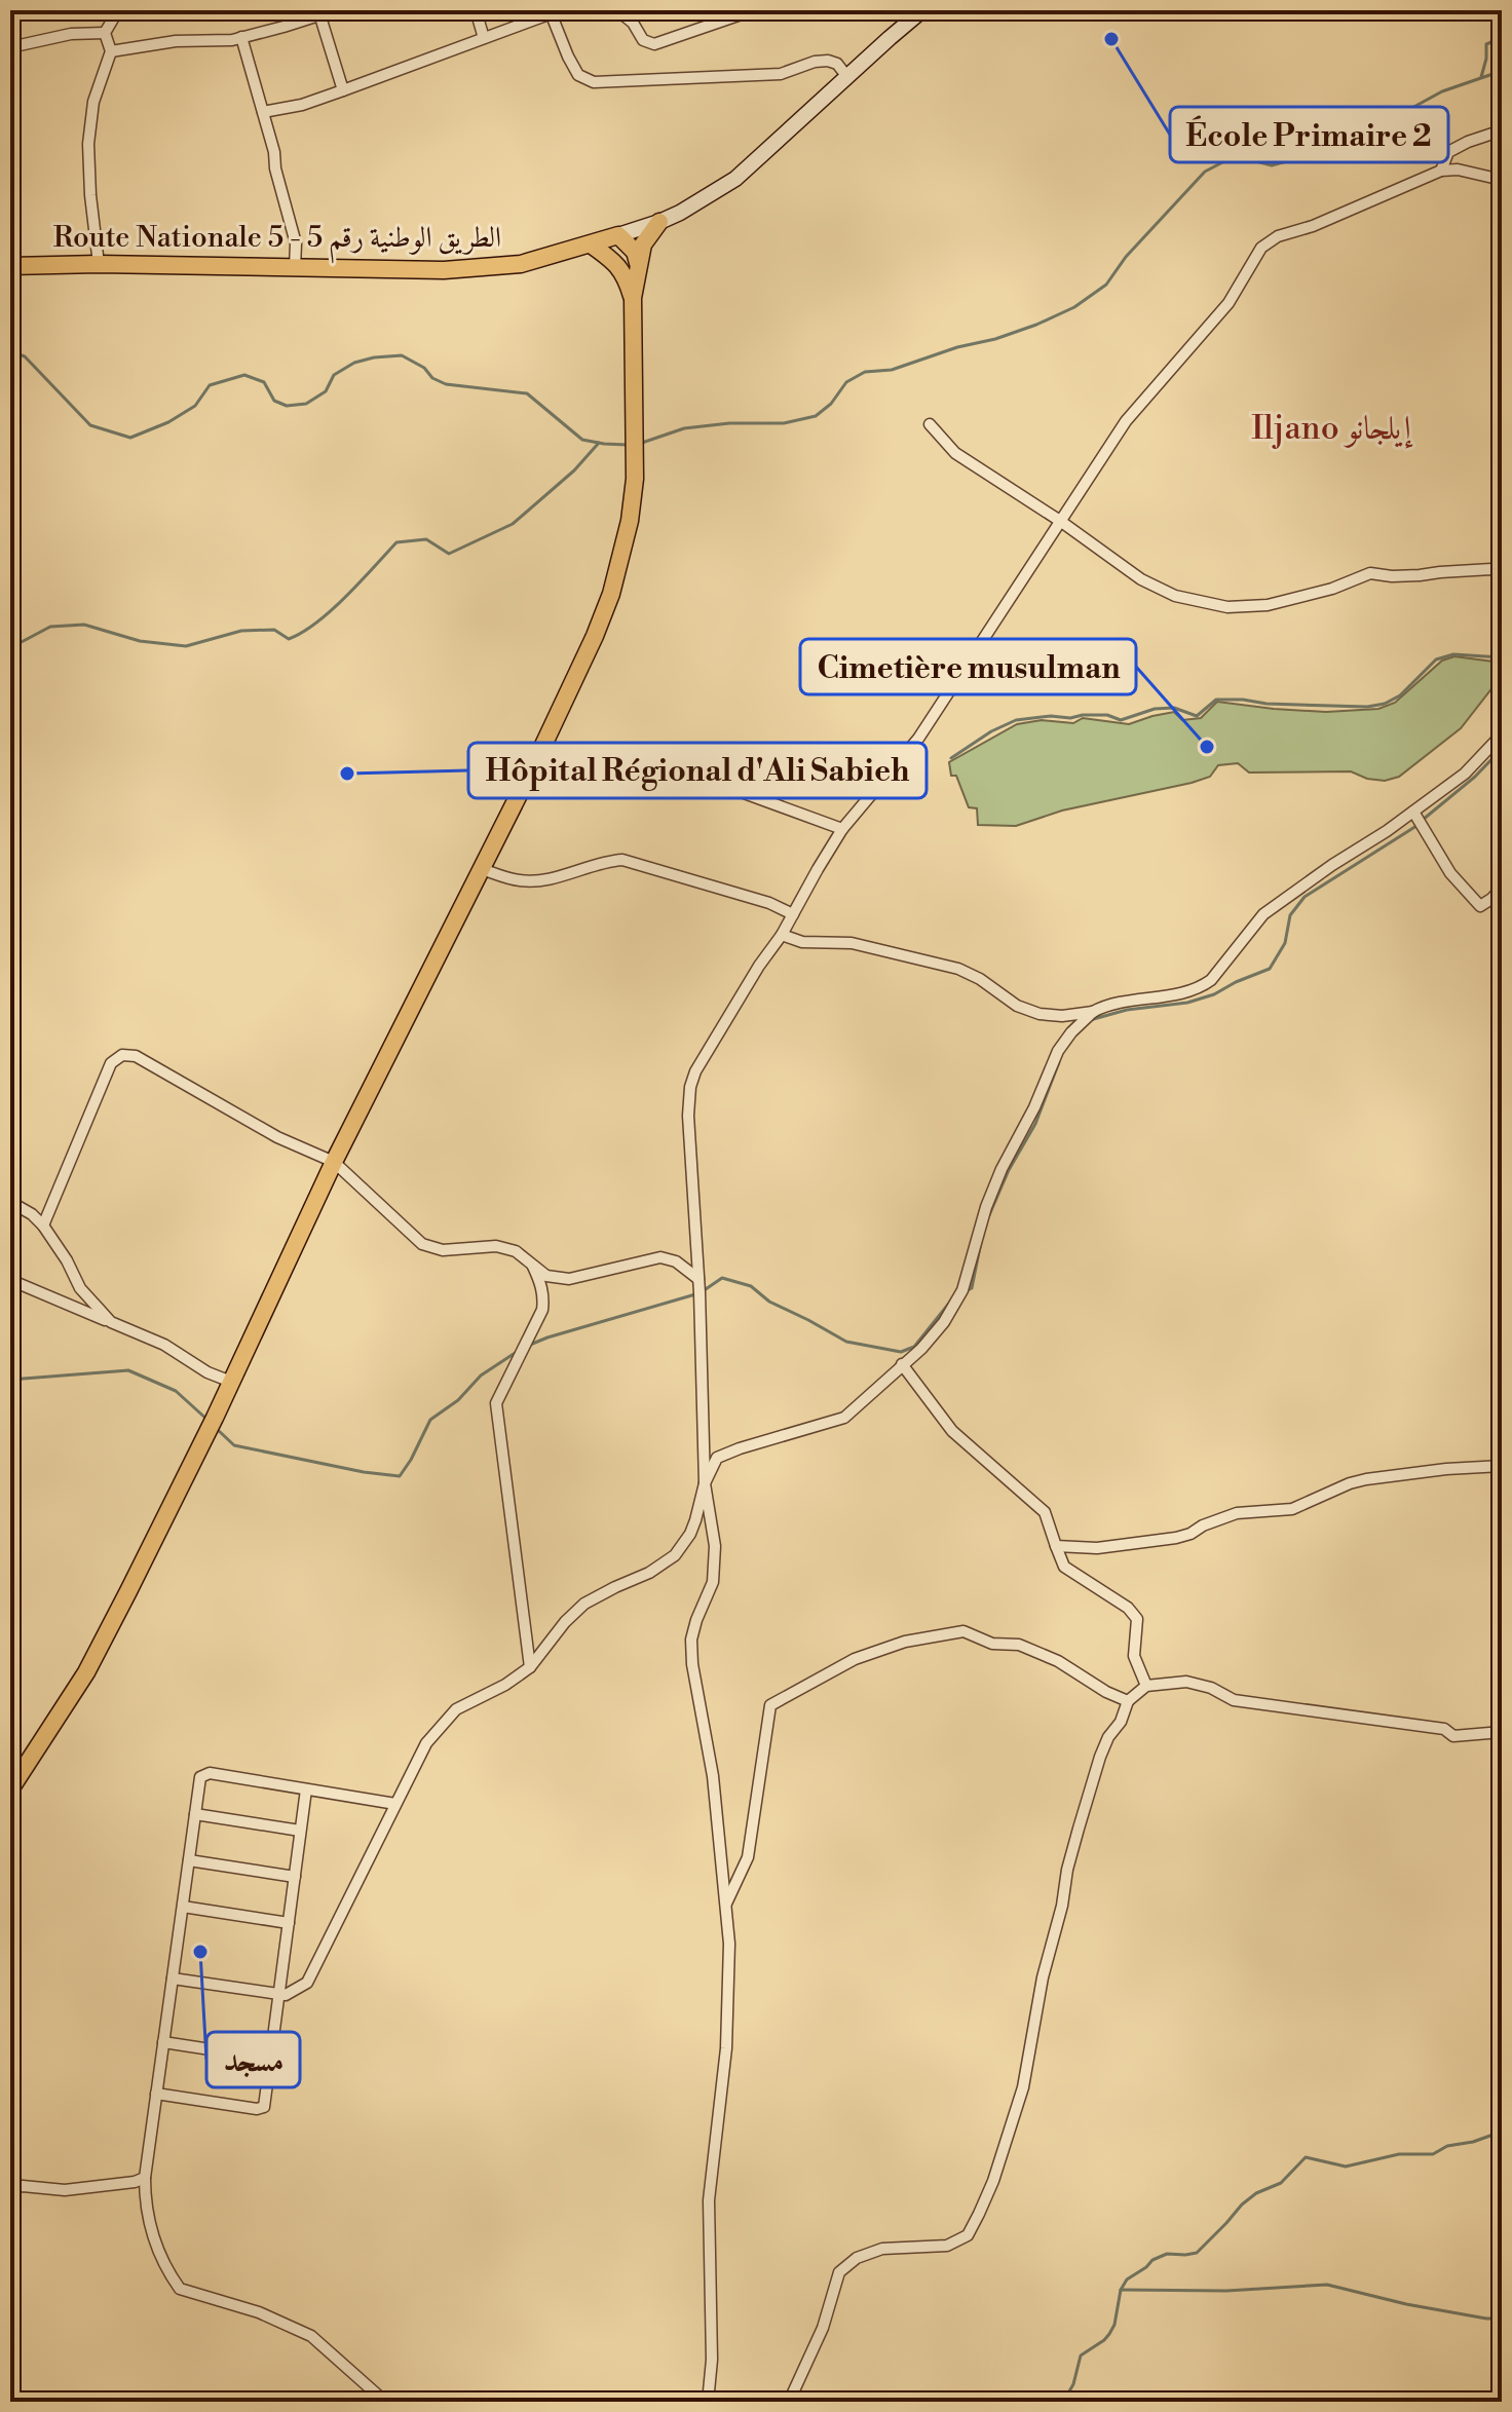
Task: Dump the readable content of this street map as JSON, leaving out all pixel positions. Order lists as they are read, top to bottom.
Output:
{
  "streets": {
    "main road": ["Route Nationale 5 - الطريق الوطنية رقم 5"]
  },
  "districts": ["Iljano إيلجانو"],
  "places": [
    "École Primaire 2",
    "Cimetière musulman",
    "Hôpital Régional d'Ali Sabieh",
    "مسجد"
  ]
}
